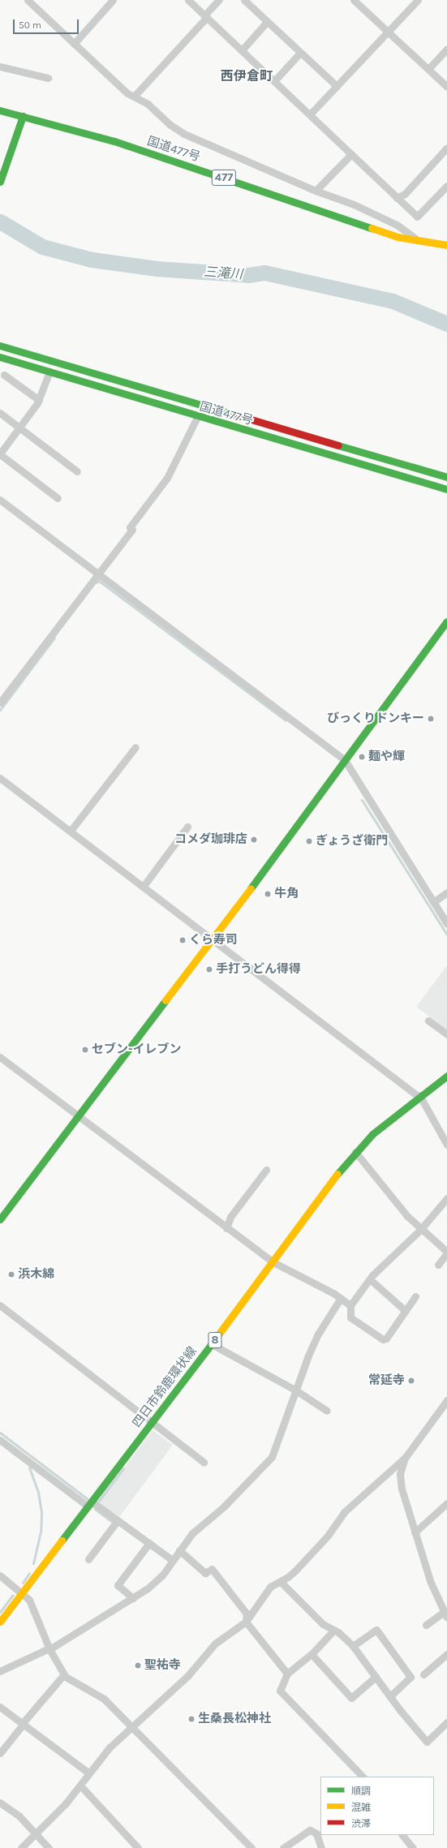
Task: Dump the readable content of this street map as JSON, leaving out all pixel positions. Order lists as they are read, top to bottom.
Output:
{
  "streets": {
    "main road": [
      "国道477号",
      "477",
      "8",
      "四日市鈴鹿環状線"
    ]
  },
  "districts": ["西伊倉町"],
  "water": ["三滝川"],
  "places": [
    "びっくりドンキー",
    "麺や輝",
    "コメダ珈琲店",
    "ぎょうざ衛門",
    "牛角",
    "くら寿司",
    "手打うどん得得",
    "セブン-イレブン",
    "浜木綿",
    "常延寺",
    "聖祐寺",
    "生桑長松神社"
  ],
  "legend": ["順調", "混雑", "渋滞"],
  "scale_bar": "50 m"
}
